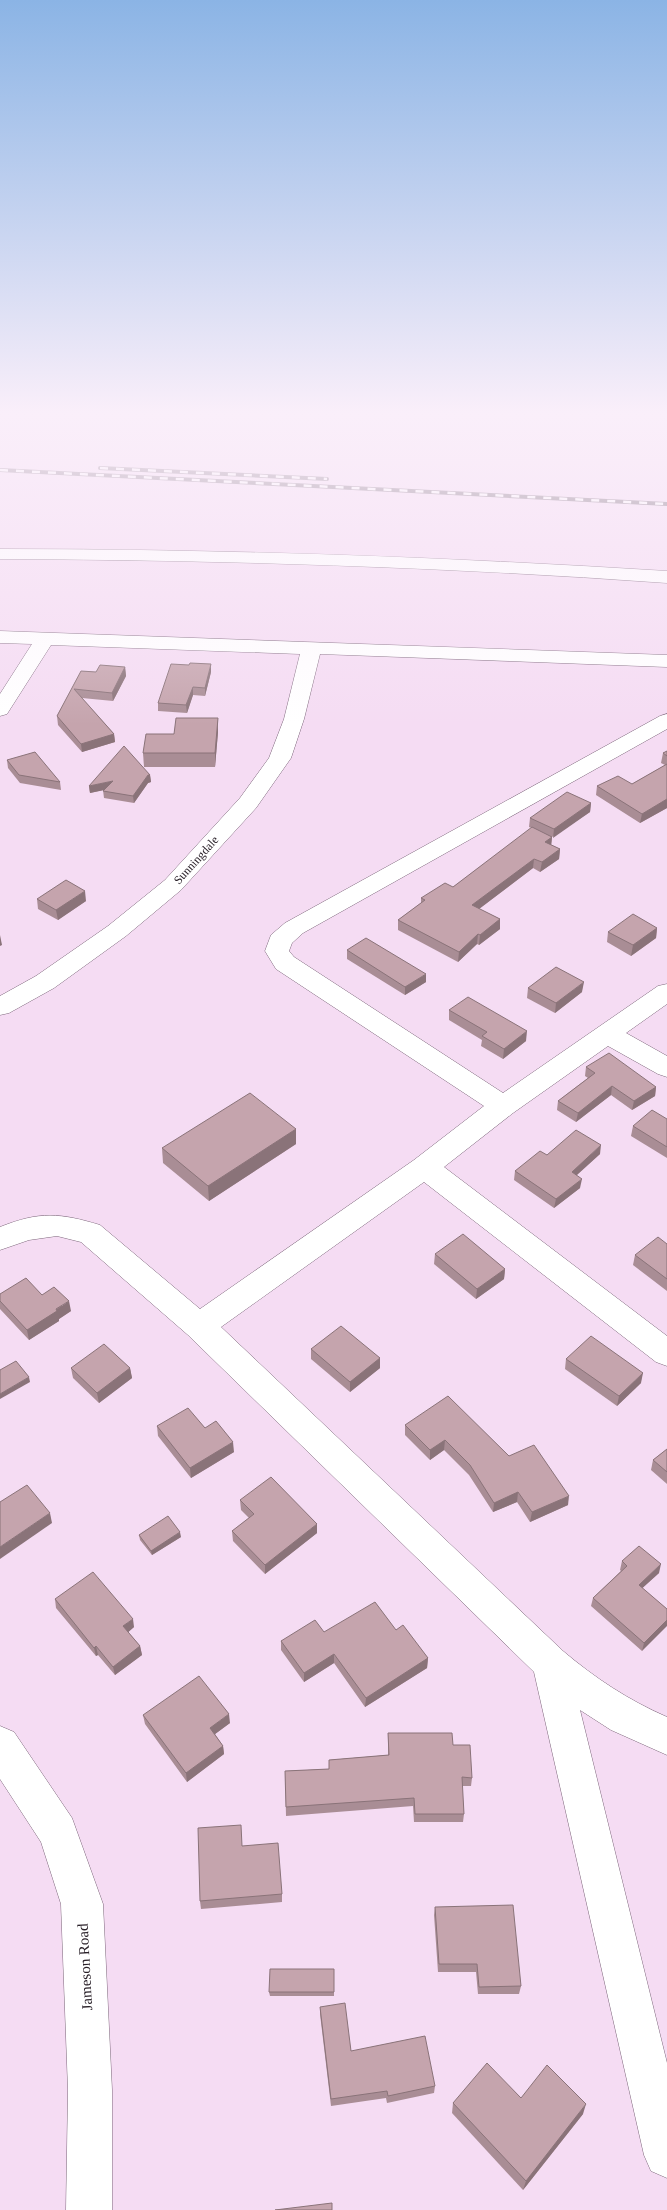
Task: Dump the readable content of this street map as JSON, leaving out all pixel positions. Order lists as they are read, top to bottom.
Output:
{
  "streets": {
    "main road": ["Sunningdale", "Jameson Road"]
  }
}
